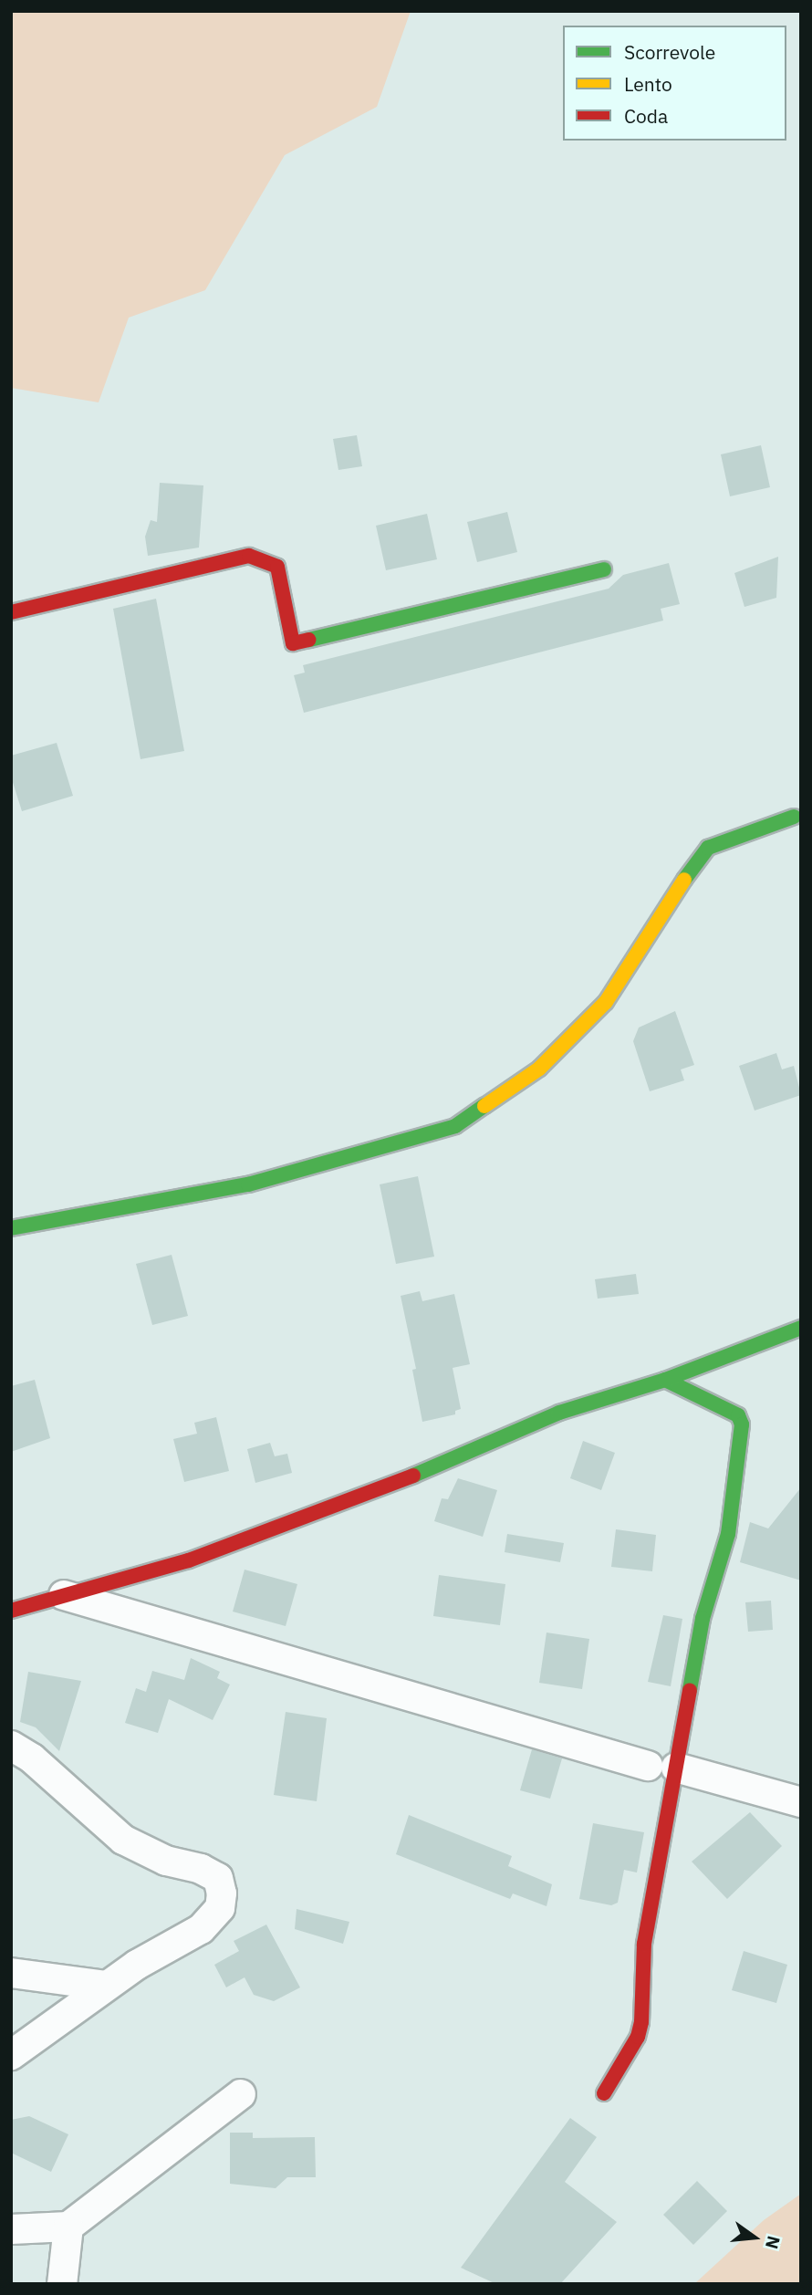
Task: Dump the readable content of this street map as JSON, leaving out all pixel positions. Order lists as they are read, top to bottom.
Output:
{
  "legend": ["Scorrevole", "Lento", "Coda"],
  "north": "right"
}
